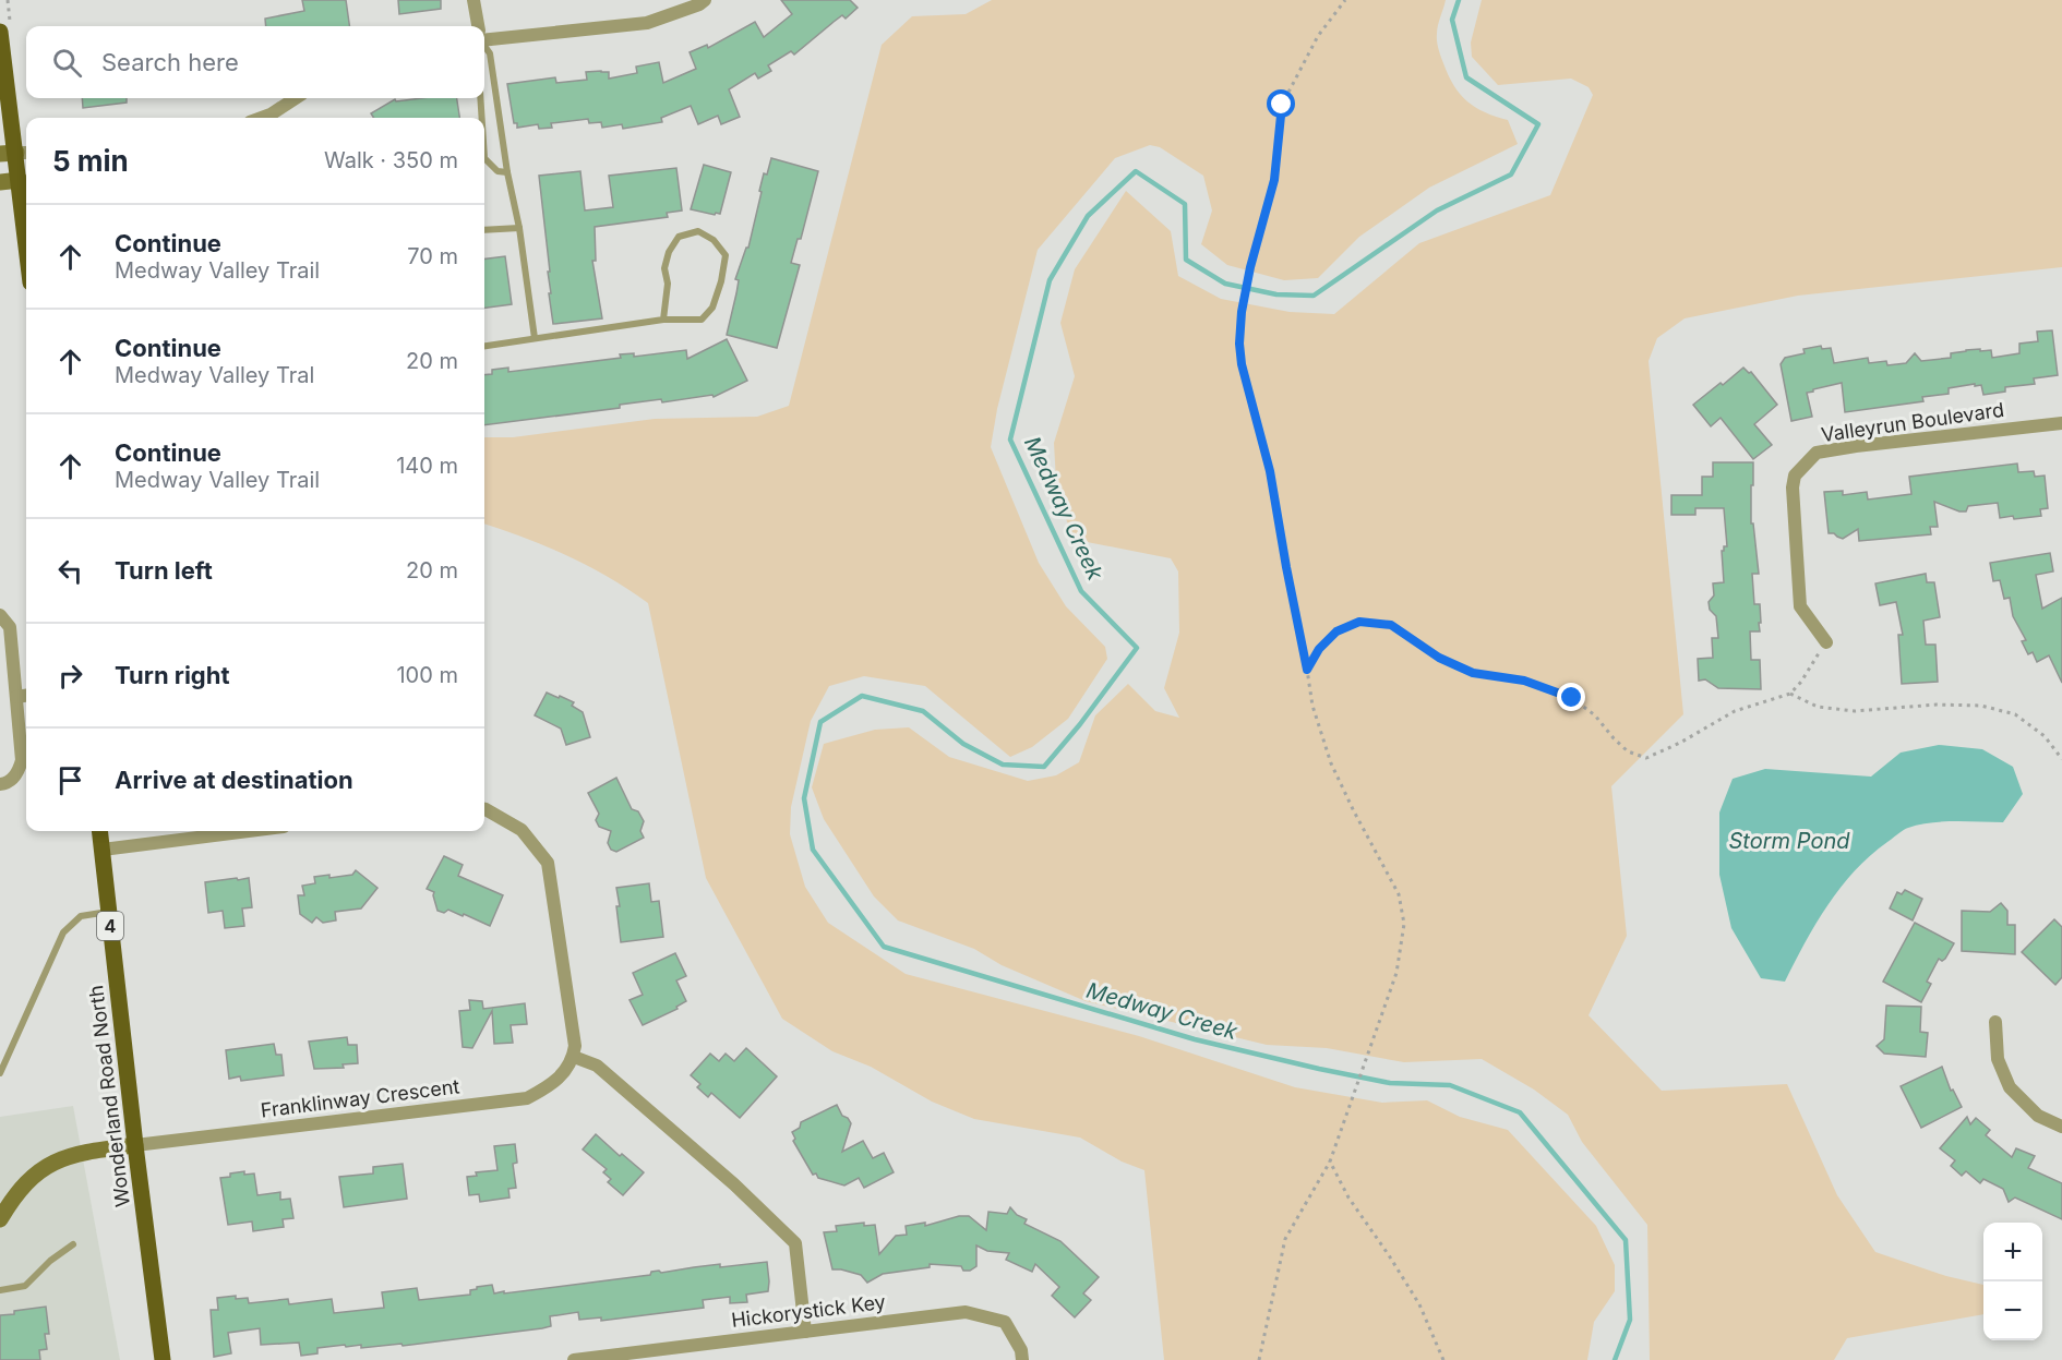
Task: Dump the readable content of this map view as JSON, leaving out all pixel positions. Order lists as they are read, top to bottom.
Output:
{
  "streets": {
    "main road": ["4", "Wonderland Road North"],
    "street": ["Valleyrun Boulevard", "Franklinway Crescent", "Hickorystick Key"]
  },
  "crossings": [
    ["Wonderland Road North", "Franklinway Crescent"]
  ],
  "water": ["Medway Creek", "Storm Pond"],
  "page": {
    "search": "Search here",
    "heading": ["5 min", "Walk · 350 m"],
    "list": [
      ["Continue", "Medway Valley Trail", "70 m"],
      ["Continue", "Medway Valley Tral", "20 m"],
      ["Continue", "Medway Valley Trail", "140 m"],
      ["Turn left", "20 m"],
      ["Turn right", "100 m"],
      "Arrive at destination"
    ],
    "map_buttons": ["+", "−"]
  }
}
